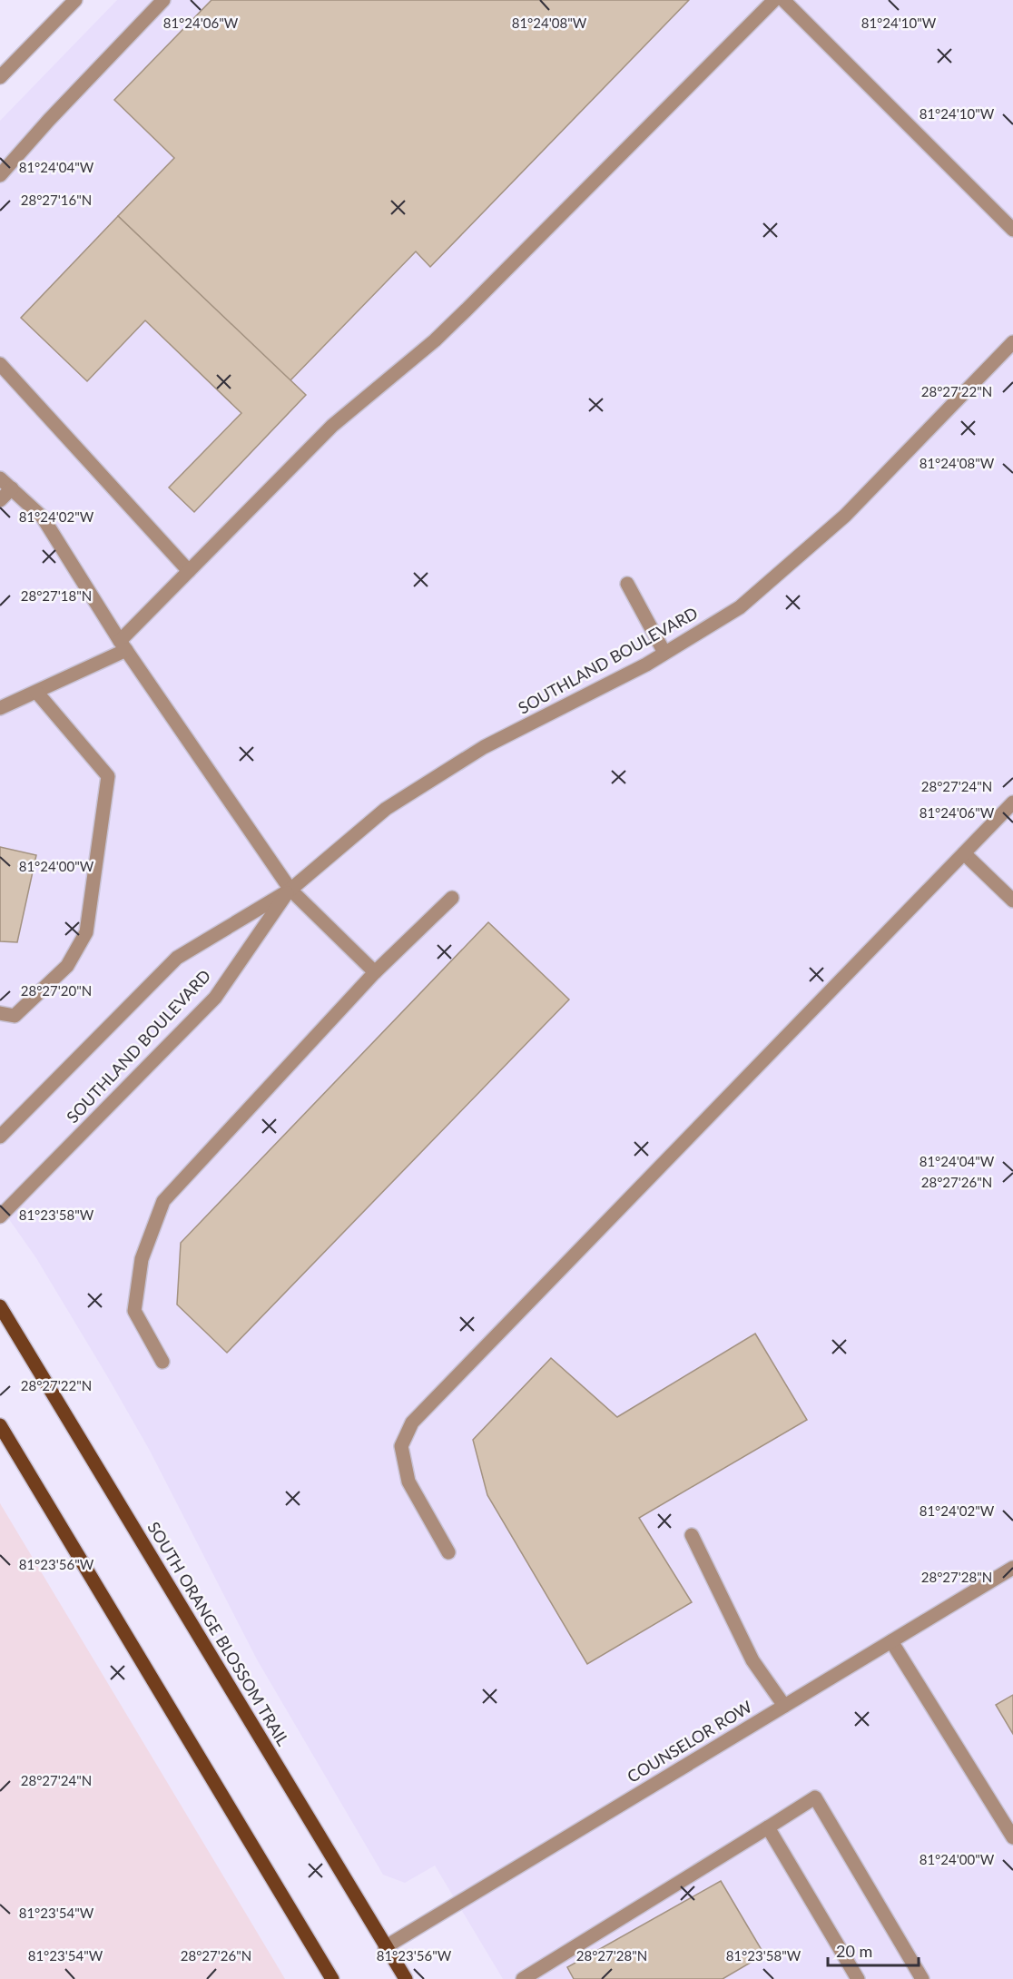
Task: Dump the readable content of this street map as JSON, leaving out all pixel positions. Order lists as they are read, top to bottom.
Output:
{
  "streets": {
    "main road": ["SOUTH ORANGE BLOSSOM TRAIL"],
    "street": ["SOUTHLAND BOULEVARD", "COUNSELOR ROW"]
  },
  "crossings": [
    ["SOUTH ORANGE BLOSSOM TRAIL", "COUNSELOR ROW"]
  ],
  "scale_bar": "20 m",
  "coordinates": [
    "81°24'06\"W",
    "81°24'08\"W",
    "81°24'10\"W",
    "81°24'04\"W",
    "28°27'16\"N",
    "28°27'22\"N",
    "81°24'02\"W",
    "28°27'18\"N",
    "28°27'24\"N",
    "81°24'00\"W",
    "28°27'20\"N",
    "28°27'26\"N",
    "81°23'58\"W",
    "81°23'56\"W",
    "28°27'28\"N",
    "81°23'54\"W"
  ]
}
